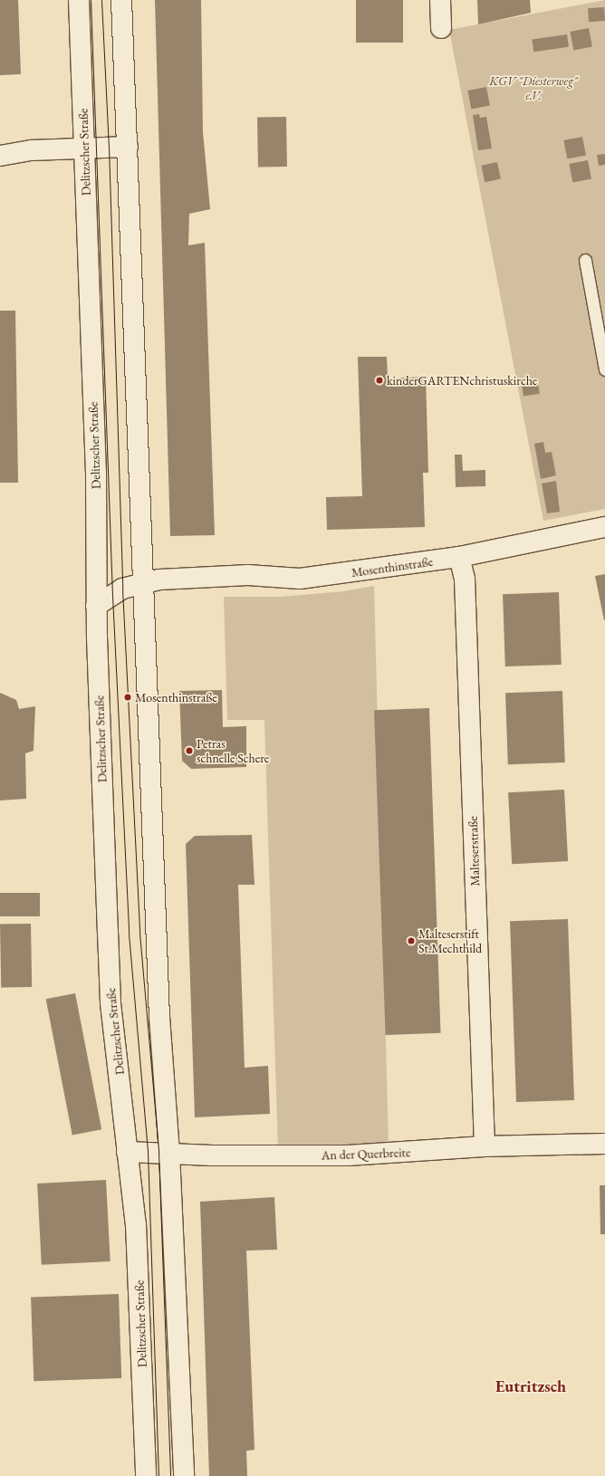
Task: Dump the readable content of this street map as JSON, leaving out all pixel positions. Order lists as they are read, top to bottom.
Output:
{
  "streets": {
    "main road": [
      "Delitzscher Straße",
      "Mosenthinstraße",
      "Malteserstraße",
      "An der Querbreite"
    ]
  },
  "crossings": [
    ["Delitzscher Straße", "Mosenthinstraße"],
    ["Delitzscher Straße", "An der Querbreite"],
    ["Mosenthinstraße", "Malteserstraße"],
    ["Malteserstraße", "An der Querbreite"]
  ],
  "districts": ["Eutritzsch"],
  "parks": ["KGV \"Diesterweg\" e.V."],
  "places": [
    "kinderGARTENchristuskirche",
    "Mosenthinstraße",
    "Petras schnelle Schere",
    "Malteserstift St.Mechthild"
  ]
}
